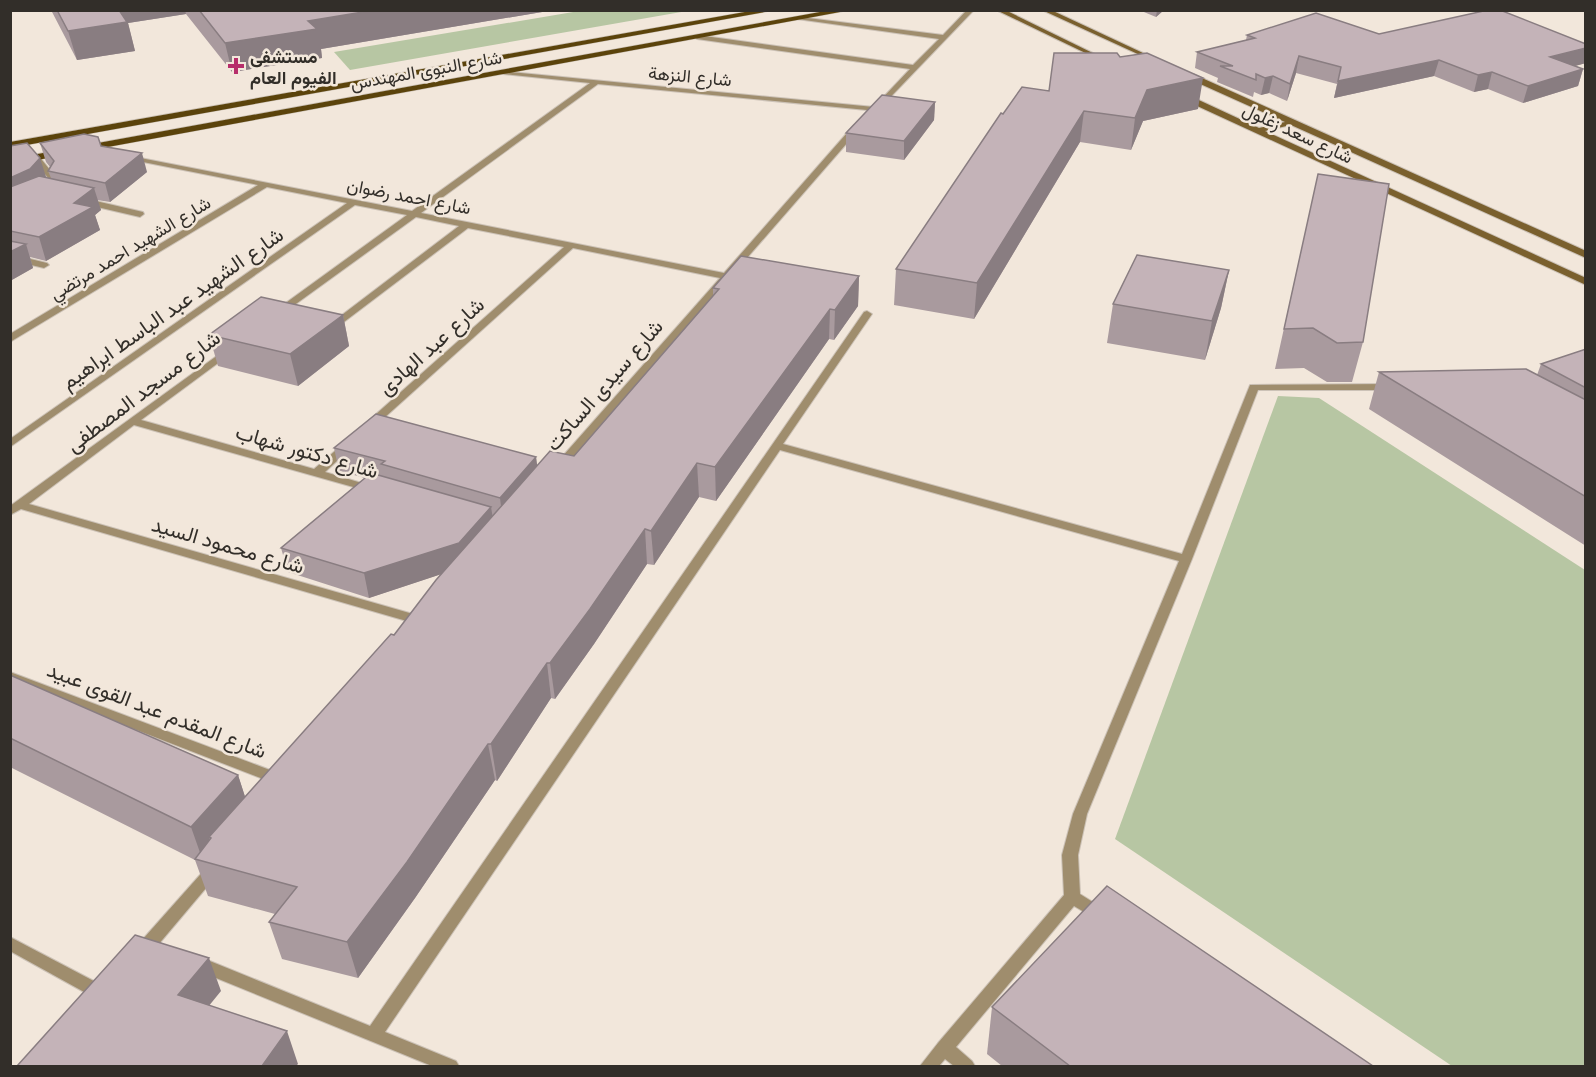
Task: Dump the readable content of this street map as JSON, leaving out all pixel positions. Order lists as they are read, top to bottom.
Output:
{
  "streets": {
    "main road": ["شارع النبوى المهندس", "شارع سعد زغلول"],
    "street": [
      "شارع النزهة",
      "شارع احمد رضوان",
      "شارع الشهيد احمد مرتضي",
      "شارع الشهيد عبد الباسط ابراهيم",
      "شارع عبد الهادى",
      "شارع سيدى الساكت",
      "شارع مسجد المصطفى",
      "شارع دكتور شهاب",
      "شارع محمود السيد",
      "شارع المقدم عبد القوى عبيد"
    ]
  },
  "crossings": [
    ["شارع النبوى المهندس", "شارع النزهة"],
    ["شارع النزهة", "شارع سيدى الساكت"],
    ["شارع احمد رضوان", "شارع الشهيد احمد مرتضي"],
    ["شارع احمد رضوان", "شارع الشهيد عبد الباسط ابراهيم"],
    ["شارع احمد رضوان", "شارع عبد الهادى"],
    ["شارع احمد رضوان", "شارع سيدى الساكت"],
    ["شارع مسجد المصطفى", "شارع دكتور شهاب"],
    ["شارع مسجد المصطفى", "شارع محمود السيد"]
  ],
  "places": {
    "health": ["مستشفى الفيوم العام"]
  }
}
